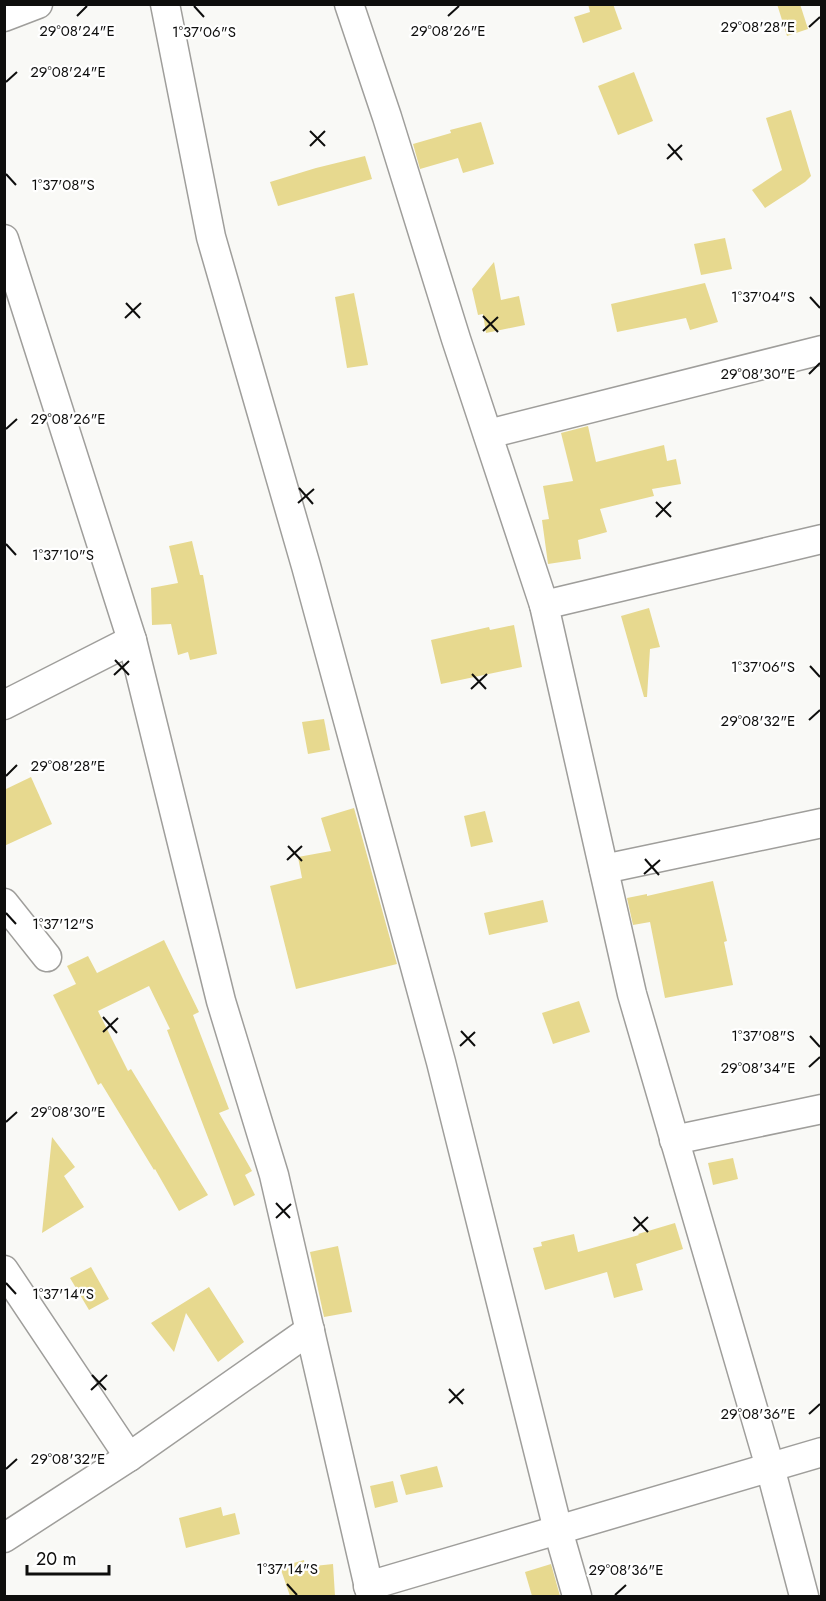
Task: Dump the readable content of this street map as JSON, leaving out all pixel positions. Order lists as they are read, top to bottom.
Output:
{
  "scale_bar": "20 m",
  "coordinates": [
    "29°08'28\"E",
    "29°08'24\"E",
    "29°08'26\"E",
    "1°37'06\"S",
    "1°37'08\"S",
    "1°37'04\"S",
    "29°08'30\"E",
    "1°37'10\"S",
    "29°08'32\"E",
    "1°37'12\"S",
    "29°08'34\"E",
    "1°37'14\"S",
    "29°08'36\"E"
  ]
}
